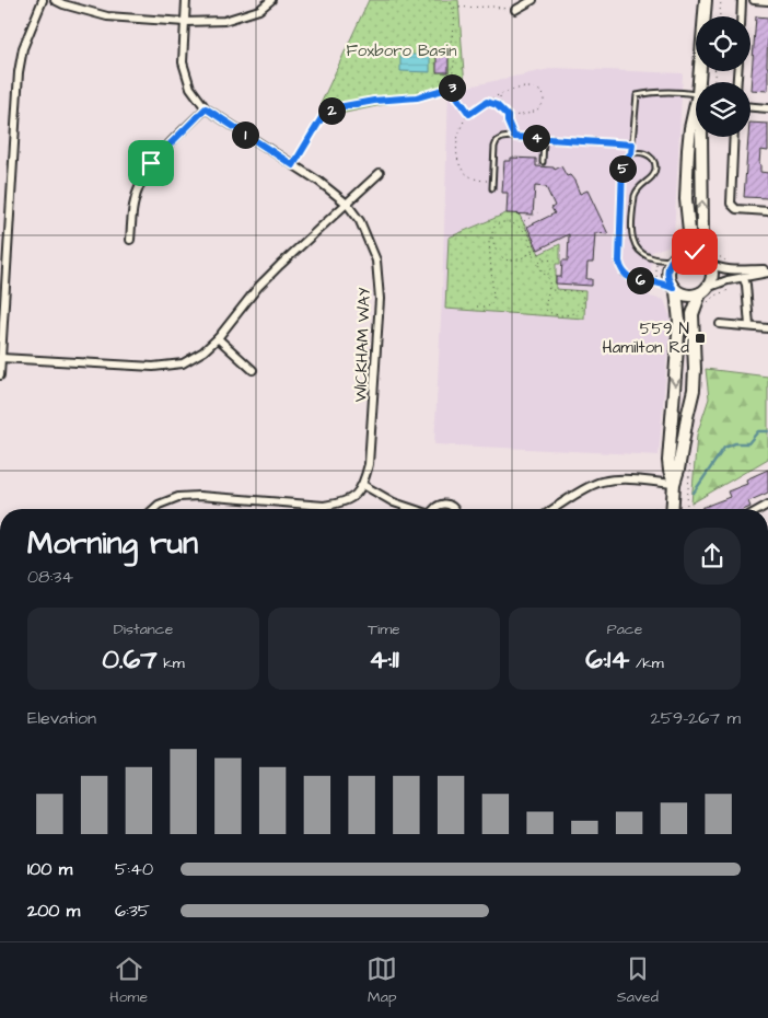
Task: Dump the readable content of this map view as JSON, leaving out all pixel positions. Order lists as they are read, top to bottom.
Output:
{
  "streets": {
    "street": ["WICKHAM WAY"]
  },
  "parks": ["Foxboro Basin"],
  "places": {
    "transit": ["559 N Hamilton Rd"]
  },
  "page": {
    "pins": [
      "3",
      "2",
      "1",
      "4",
      "5",
      "6"
    ],
    "heading": ["Morning run", "08:34"],
    "stats": [
      ["Distance", "0.67 km"],
      ["Time", "4:11"],
      ["Pace", "6:14 /km"]
    ],
    "chart": ["Elevation", "259–267 m"],
    "list": [
      {
        "name": "100 m",
        "note": "5:40"
      },
      {
        "name": "200 m",
        "note": "6:35"
      }
    ],
    "tabs": ["Home", "Map", "Saved"]
  }
}
